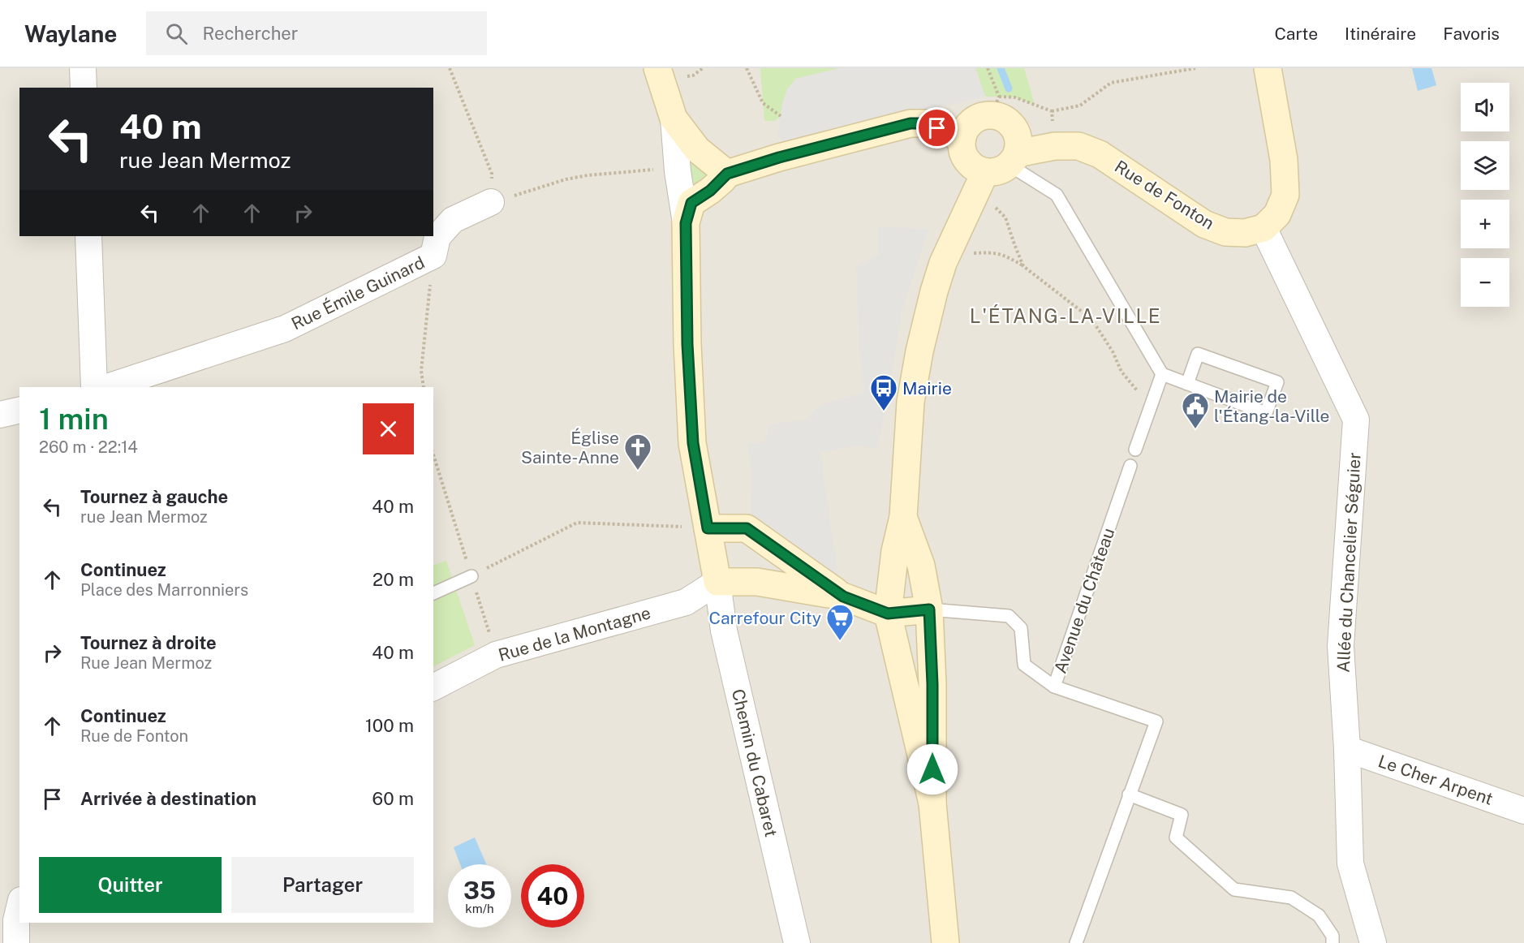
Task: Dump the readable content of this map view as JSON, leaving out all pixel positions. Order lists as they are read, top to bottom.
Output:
{
  "streets": {
    "street": [
      "Rue de Fonton",
      "Rue Émile Guinard",
      "Allée du Chancelier Séguier",
      "Rue de la Montagne",
      "Chemin du Cabaret",
      "Le Cher Arpent"
    ],
    "lane": ["Avenue du Château"]
  },
  "crossings": [
    ["Rue de Fonton", "Allée du Chancelier Séguier"],
    ["Allée du Chancelier Séguier", "Le Cher Arpent"],
    ["Rue de la Montagne", "Chemin du Cabaret"]
  ],
  "districts": ["L'ÉTANG-LA-VILLE"],
  "places": {
    "bus stop": ["Mairie"],
    "public building": ["Mairie de l'Étang-la-Ville"],
    "church": ["Église Sainte-Anne"],
    "supermarket": ["Carrefour City"]
  },
  "page": {
    "header": "Waylane",
    "search": "Rechercher",
    "nav": ["Carte", "Itinéraire", "Favoris"],
    "map_buttons": ["+", "−"],
    "turn": ["40 m", "rue Jean Mermoz"],
    "heading": ["1 min", "260 m · 22:14"],
    "list": [
      {
        "name": "Tournez à gauche",
        "note": "rue Jean Mermoz",
        "value": "40 m"
      },
      {
        "name": "Continuez",
        "note": "Place des Marronniers",
        "value": "20 m"
      },
      {
        "name": "Tournez à droite",
        "note": "Rue Jean Mermoz",
        "value": "40 m"
      },
      {
        "name": "Continuez",
        "note": "Rue de Fonton",
        "value": "100 m"
      },
      {
        "name": "Arrivée à destination",
        "value": "60 m"
      }
    ],
    "buttons": ["Quitter", "Partager"],
    "speed": "35 km/h",
    "limit": "40"
  }
}
